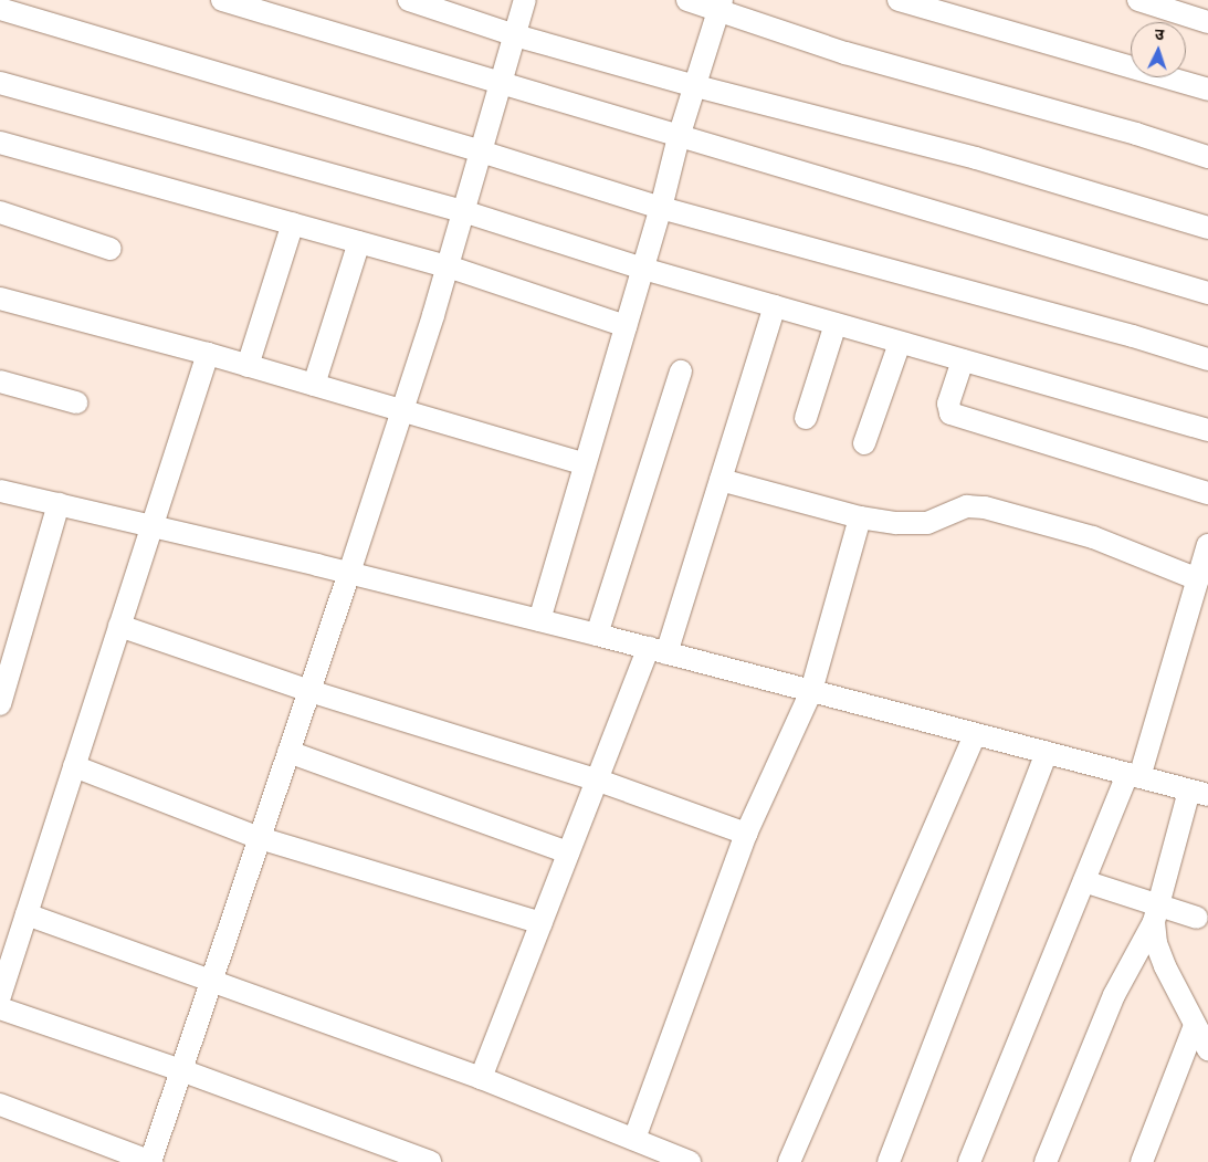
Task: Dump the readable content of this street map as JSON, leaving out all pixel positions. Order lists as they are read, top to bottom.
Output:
{
  "north": "top"
}
